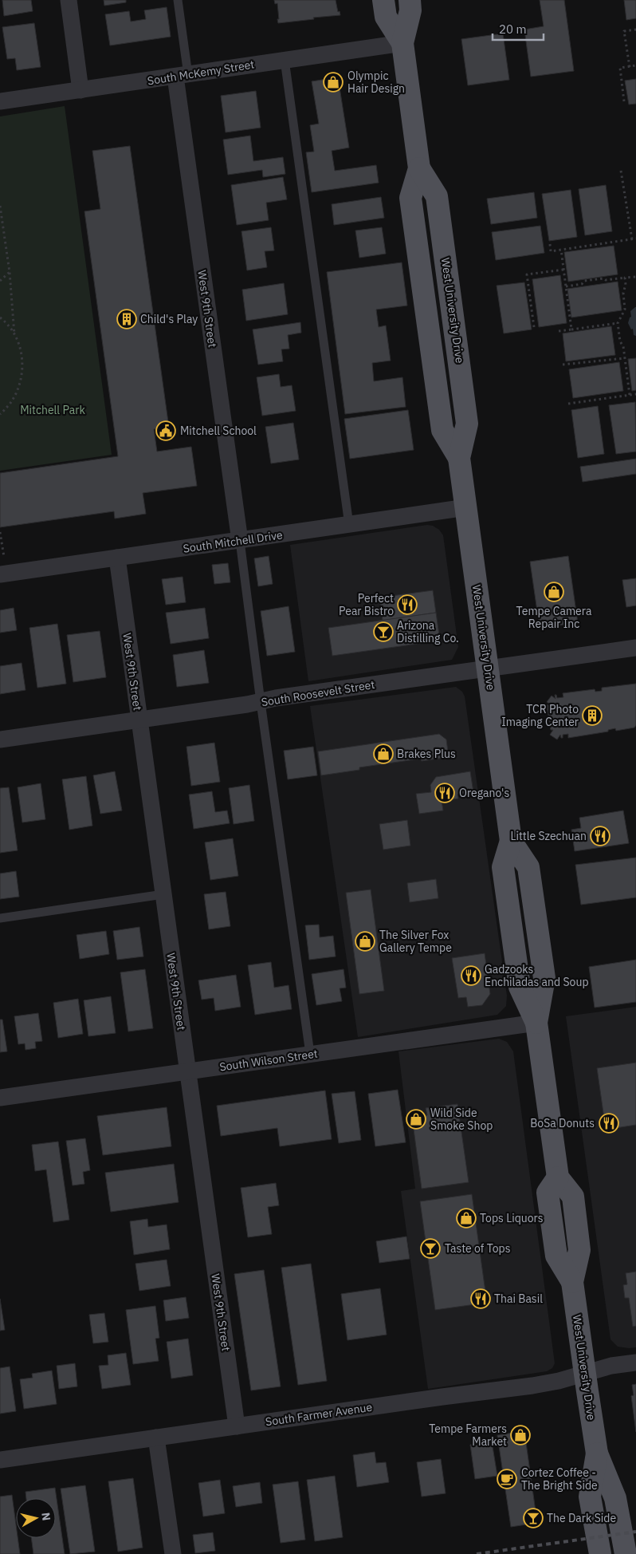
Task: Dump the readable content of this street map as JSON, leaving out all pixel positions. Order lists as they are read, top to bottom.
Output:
{
  "streets": {
    "main road": ["West University Drive"],
    "street": [
      "South McKemy Street",
      "West 9th Street",
      "South Mitchell Drive",
      "South Roosevelt Street",
      "South Wilson Street",
      "South Farmer Avenue"
    ]
  },
  "crossings": [
    ["South McKemy Street", "West 9th Street"],
    ["South McKemy Street", "West University Drive"],
    ["West 9th Street", "South Mitchell Drive"],
    ["West 9th Street", "South Roosevelt Street"],
    ["West 9th Street", "South Wilson Street"],
    ["West 9th Street", "South Farmer Avenue"],
    ["West University Drive", "South Mitchell Drive"],
    ["West University Drive", "South Roosevelt Street"],
    ["West University Drive", "South Wilson Street"],
    ["West University Drive", "South Farmer Avenue"]
  ],
  "parks": ["Mitchell Park"],
  "places": {
    "shop": [
      "Olympic Hair Design",
      "Tempe Camera Repair Inc",
      "Brakes Plus",
      "The Silver Fox Gallery Tempe",
      "Wild Side Smoke Shop",
      "Tops Liquors",
      "Tempe Farmers Market"
    ],
    "building": ["Child's Play", "TCR Photo Imaging Center"],
    "public building": ["Mitchell School"],
    "restaurant": [
      "Perfect Pear Bistro",
      "Oregano's",
      "Little Szechuan",
      "Gadzooks Enchiladas and Soup",
      "BoSa Donuts",
      "Thai Basil"
    ],
    "bar": ["Arizona Distilling Co.", "Taste of Tops", "The Dark Side"],
    "cafe": ["Cortez Coffee - The Bright Side"]
  },
  "scale_bar": "20 m",
  "north": "right"
}
